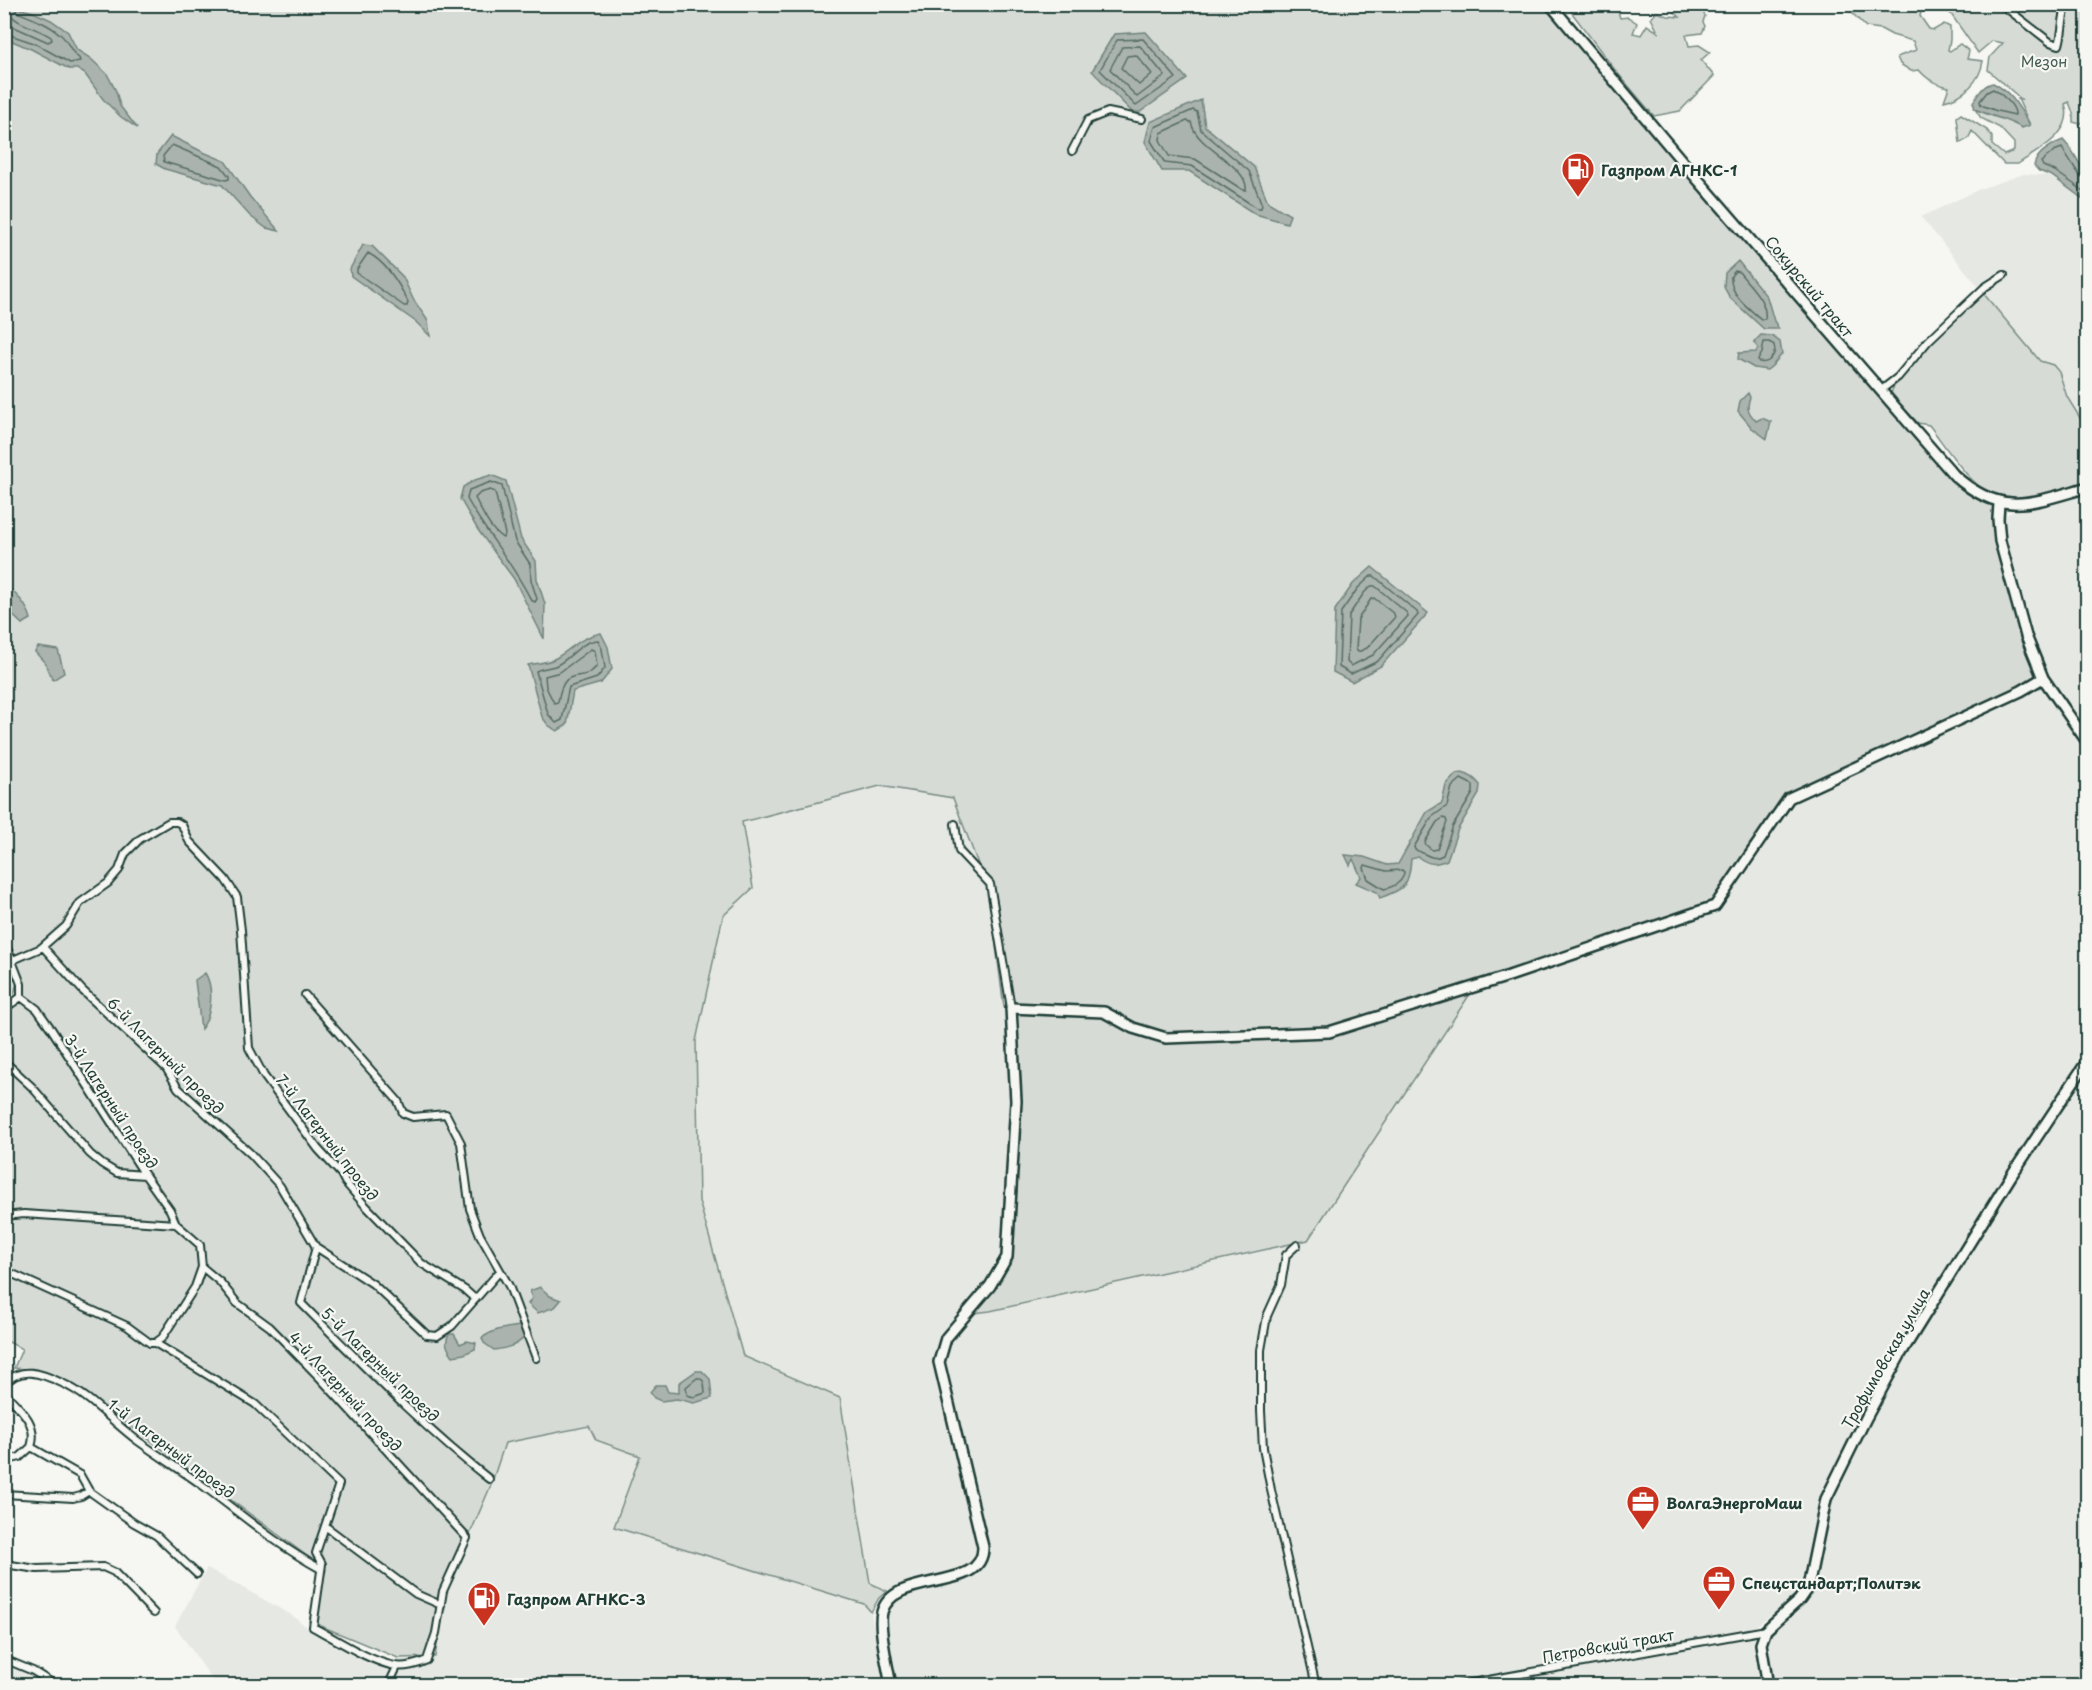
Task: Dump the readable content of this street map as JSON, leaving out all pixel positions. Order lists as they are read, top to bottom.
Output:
{
  "streets": {
    "street": [
      "Сокурский тракт",
      "6-й Лагерный проезд",
      "3-й Лагерный проезд",
      "7-й Лагерный проезд",
      "Трофимовская улица",
      "5-й Лагерный проезд",
      "4-й Лагерный проезд",
      "1-й Лагерный проезд",
      "Петровский тракт"
    ]
  },
  "crossings": [
    ["6-й Лагерный проезд", "7-й Лагерный проезд"],
    ["6-й Лагерный проезд", "5-й Лагерный проезд"],
    ["3-й Лагерный проезд", "4-й Лагерный проезд"],
    ["Трофимовская улица", "Петровский тракт"]
  ],
  "parks": ["Мезон"],
  "places": {
    "fuel station": ["Газпром АГНКС-1", "Газпром АГНКС-3"],
    "office": ["ВолгаЭнергоМаш", "Спецстандарт;Политэк"]
  }
}
